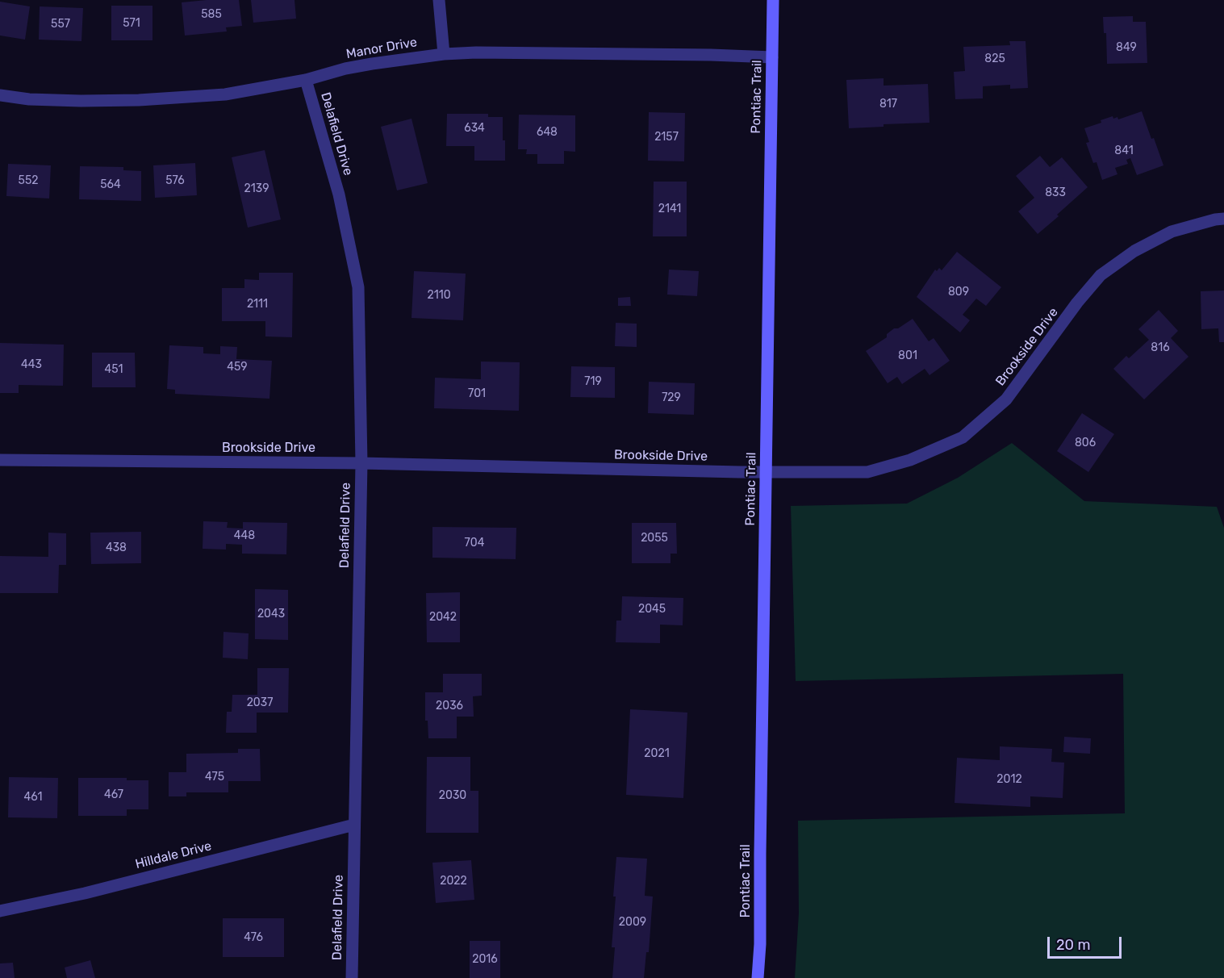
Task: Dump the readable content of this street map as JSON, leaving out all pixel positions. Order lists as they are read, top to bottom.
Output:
{
  "streets": {
    "main road": ["Pontiac Trail"],
    "street": [
      "Manor Drive",
      "Delafield Drive",
      "Brookside Drive",
      "Hilldale Drive"
    ]
  },
  "crossings": [
    ["Manor Drive", "Pontiac Trail"],
    ["Manor Drive", "Delafield Drive"],
    ["Pontiac Trail", "Brookside Drive"],
    ["Delafield Drive", "Brookside Drive"],
    ["Delafield Drive", "Hilldale Drive"]
  ],
  "house_numbers": [
    "585",
    "571",
    "557",
    "849",
    "825",
    "817",
    "634",
    "648",
    "2157",
    "841",
    "552",
    "576",
    "564",
    "2139",
    "833",
    "2141",
    "809",
    "2110",
    "2111",
    "816",
    "801",
    "443",
    "459",
    "451",
    "719",
    "701",
    "729",
    "806",
    "448",
    "2055",
    "704",
    "438",
    "2045",
    "2043",
    "2042",
    "2037",
    "2036",
    "2021",
    "475",
    "2012",
    "467",
    "2030",
    "461",
    "2022",
    "2009",
    "476",
    "2016"
  ],
  "scale_bar": "20 m"
}
